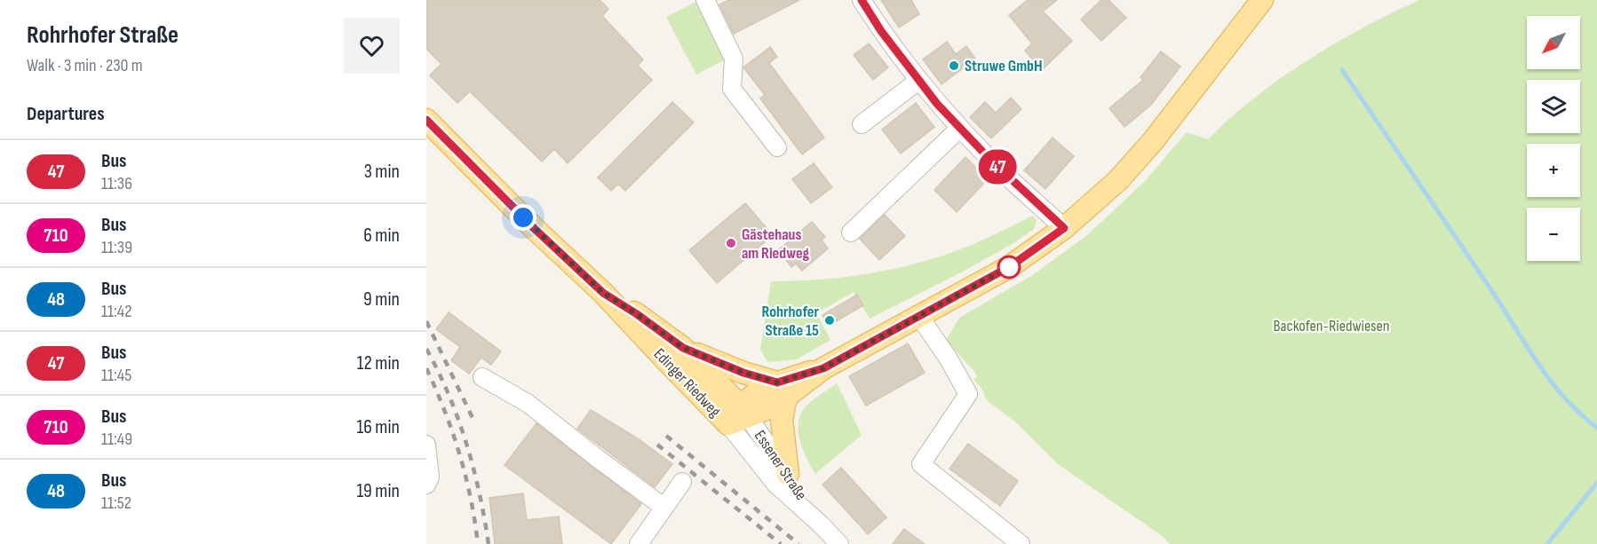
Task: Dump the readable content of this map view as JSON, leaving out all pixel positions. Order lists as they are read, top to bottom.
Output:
{
  "streets": {
    "main road": ["Edinger Riedweg"],
    "street": ["Essener Straße"]
  },
  "crossings": [
    ["Edinger Riedweg", "Essener Straße"]
  ],
  "parks": ["Backofen-Riedwiesen"],
  "places": ["Struwe GmbH", "Gästehaus am Riedweg", "Rohrhofer Straße 15"],
  "lines": ["bus line 47"],
  "north": "bottom left",
  "page": {
    "heading": [
      ["Rohrhofer Straße", "Walk · 3 min · 230 m"],
      "Departures"
    ],
    "on_map": "47",
    "map_buttons": ["+", "−"],
    "list": [
      {
        "mark": "47",
        "name": "Bus",
        "note": "11:36",
        "value": "3 min"
      },
      {
        "mark": "710",
        "name": "Bus",
        "note": "11:39",
        "value": "6 min"
      },
      {
        "mark": "48",
        "name": "Bus",
        "note": "11:42",
        "value": "9 min"
      },
      {
        "mark": "47",
        "name": "Bus",
        "note": "11:45",
        "value": "12 min"
      },
      {
        "mark": "710",
        "name": "Bus",
        "note": "11:49",
        "value": "16 min"
      },
      {
        "mark": "48",
        "name": "Bus",
        "note": "11:52",
        "value": "19 min"
      }
    ]
  }
}
